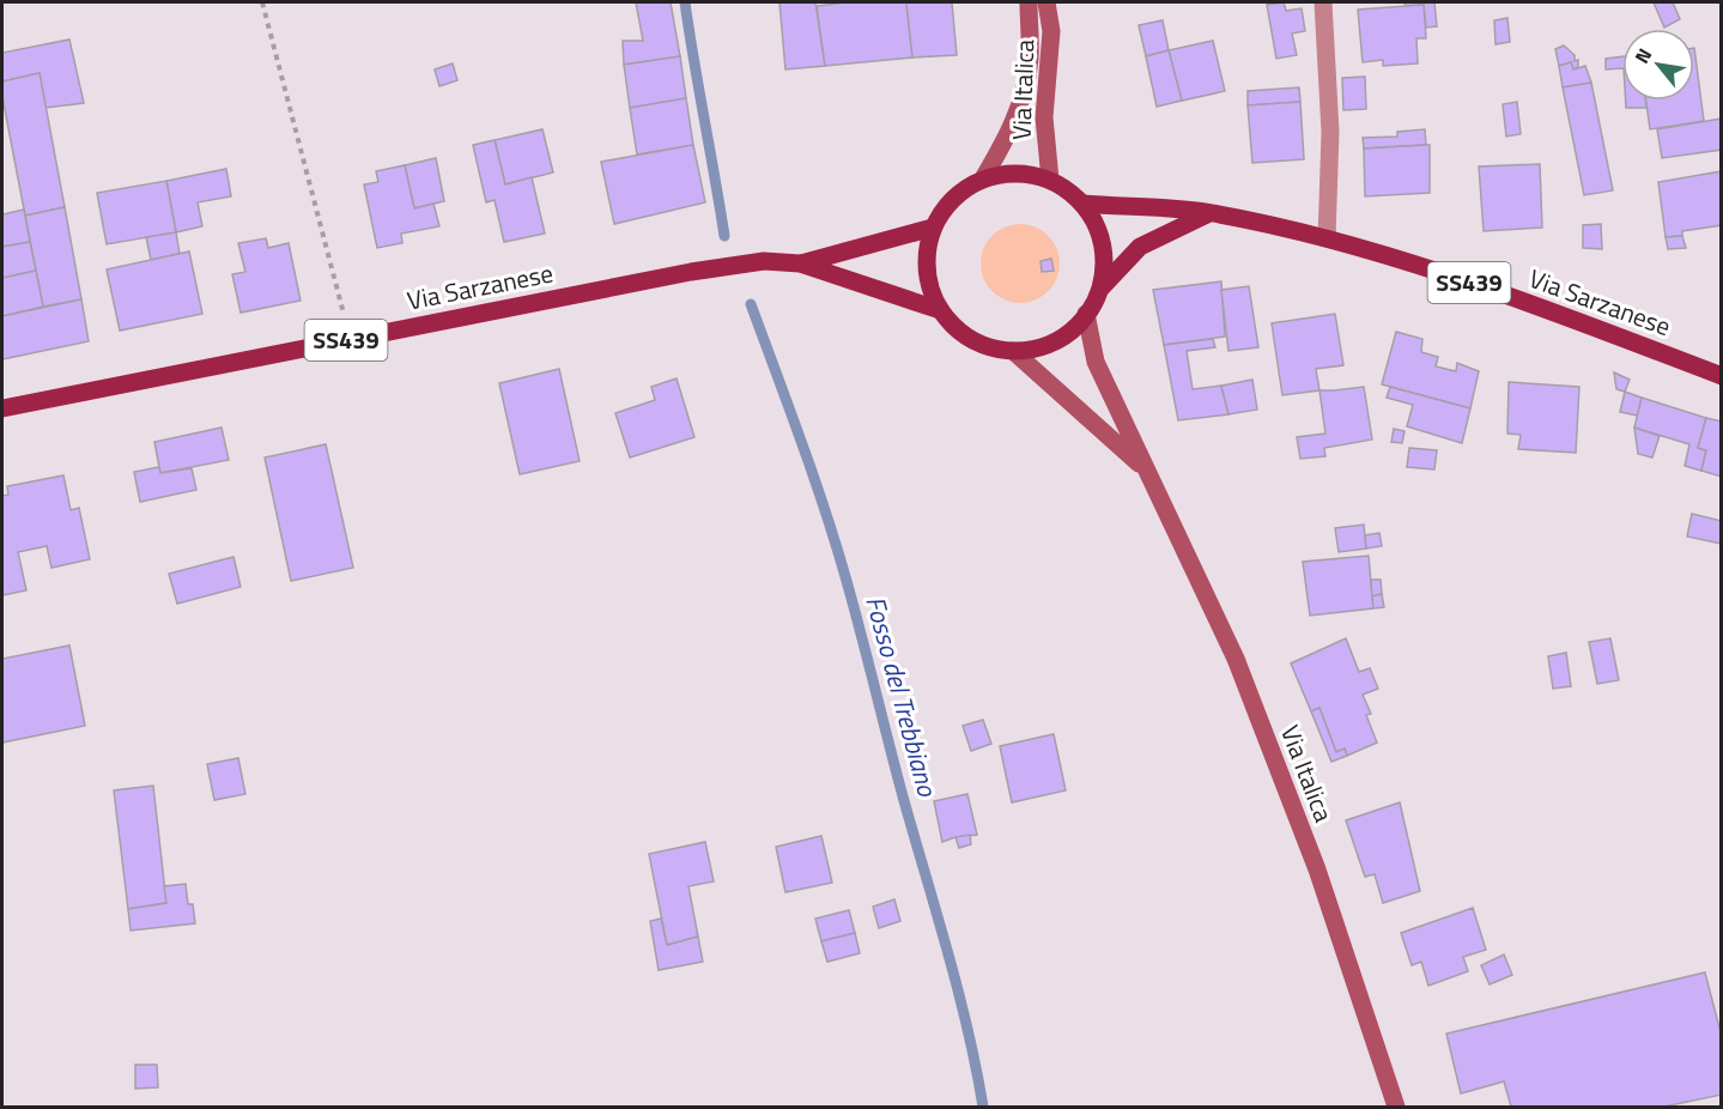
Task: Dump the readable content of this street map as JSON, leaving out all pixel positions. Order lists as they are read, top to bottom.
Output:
{
  "streets": {
    "main road": ["Via Italica", "SS439", "Via Sarzanese"]
  },
  "crossings": [
    ["Via Italica", "SS439"],
    ["SS439", "Via Sarzanese"]
  ],
  "water": ["Fosso del Trebbiano"],
  "north": "top left"
}
